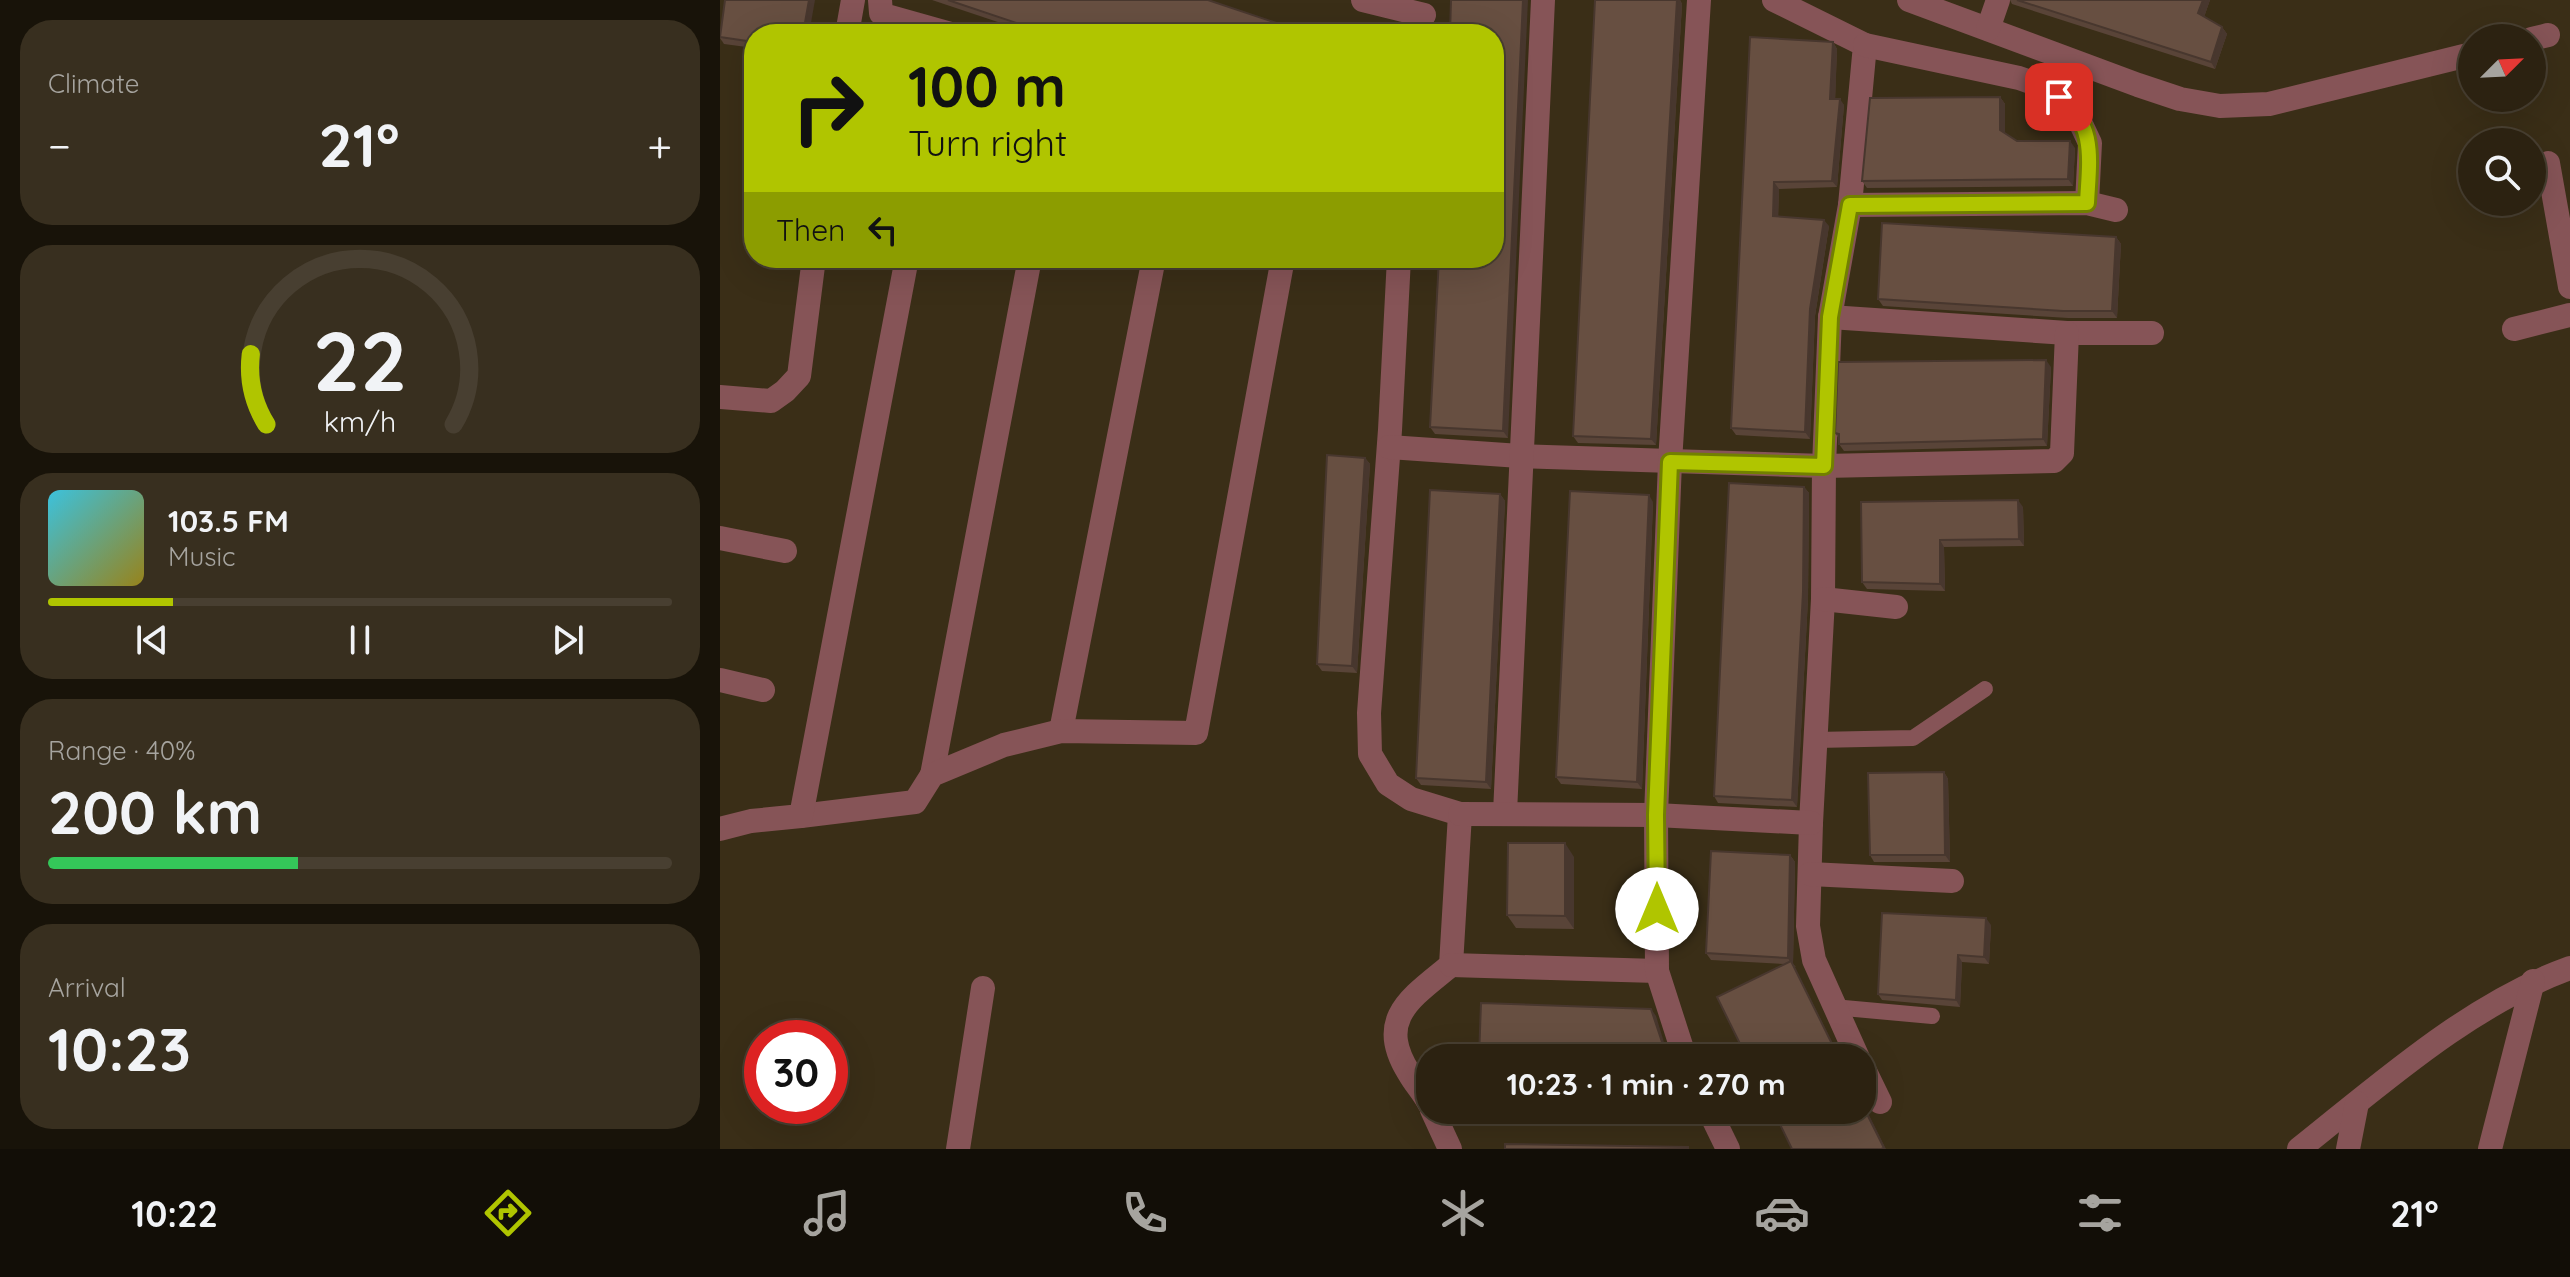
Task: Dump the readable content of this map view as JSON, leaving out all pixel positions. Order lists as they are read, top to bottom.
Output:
{
  "north": "top right",
  "page": {
    "tile": [
      "Climate",
      ["Range · 40%", "200 km"],
      ["Arrival", "10:23"]
    ],
    "turn": ["100 m", "Turn right"],
    "heat": ["−", "21°", "+"],
    "then": "Then",
    "song": ["103.5 FM", "Music"],
    "limit": "30",
    "trip": "10:23 · 1 min · 270 m",
    "tabs": ["10:22", "21°"],
    "gauge": ["22", "km/h"]
  }
}
